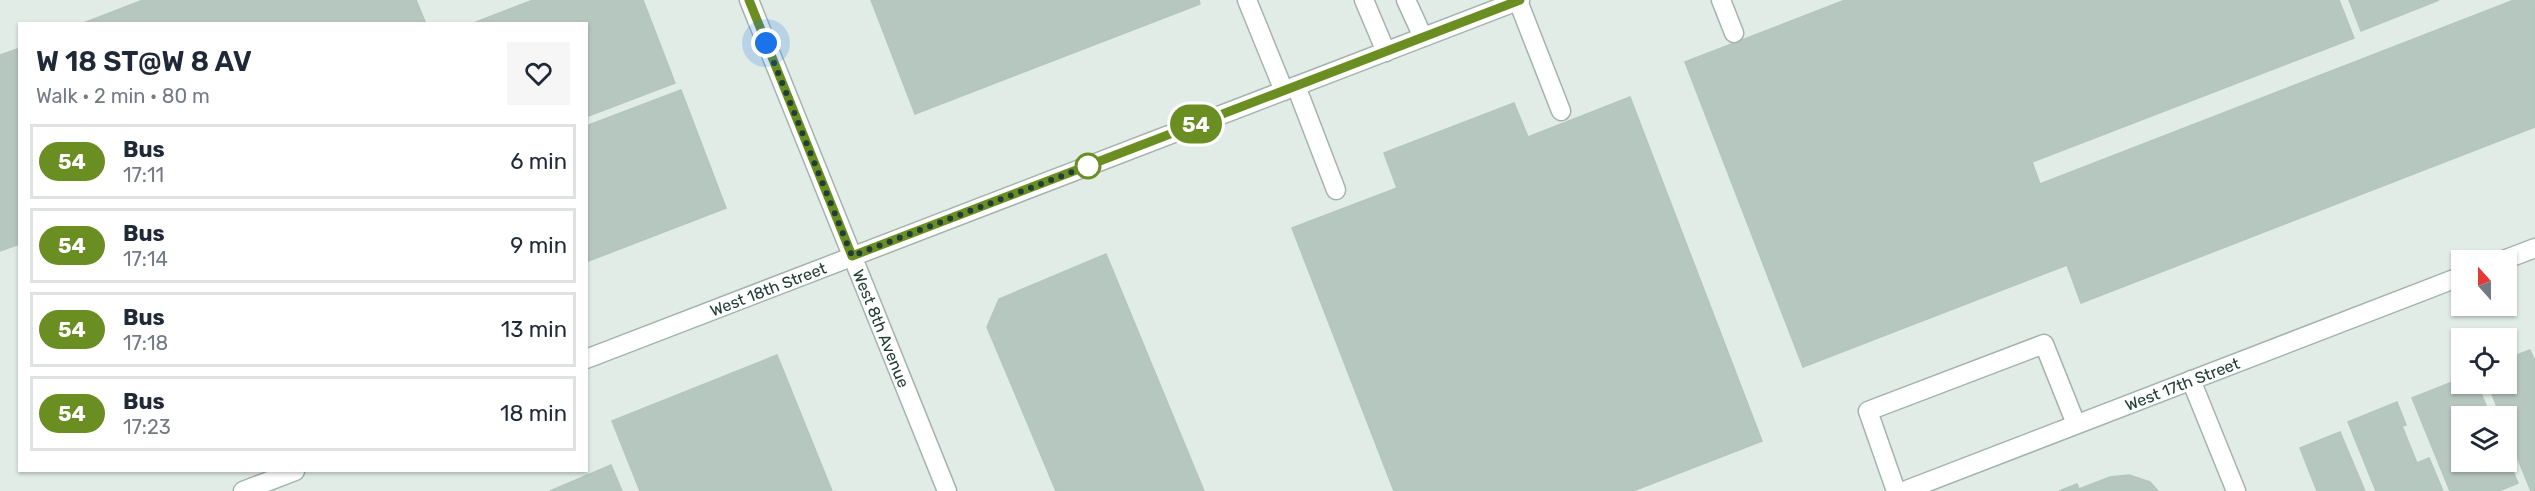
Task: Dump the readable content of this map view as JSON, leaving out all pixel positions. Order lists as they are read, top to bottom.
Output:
{
  "streets": {
    "street": ["West 18th Street", "West 8th Avenue", "West 17th Street"]
  },
  "crossings": [
    ["West 18th Street", "West 8th Avenue"]
  ],
  "lines": ["bus line 54"],
  "north": "top",
  "page": {
    "on_map": "54",
    "heading": ["W 18 ST@W 8 AV", "Walk · 2 min · 80 m"],
    "list": [
      {
        "mark": "54",
        "name": "Bus",
        "note": "17:11",
        "value": "6 min"
      },
      {
        "mark": "54",
        "name": "Bus",
        "note": "17:14",
        "value": "9 min"
      },
      {
        "mark": "54",
        "name": "Bus",
        "note": "17:18",
        "value": "13 min"
      },
      {
        "mark": "54",
        "name": "Bus",
        "note": "17:23",
        "value": "18 min"
      }
    ]
  }
}
